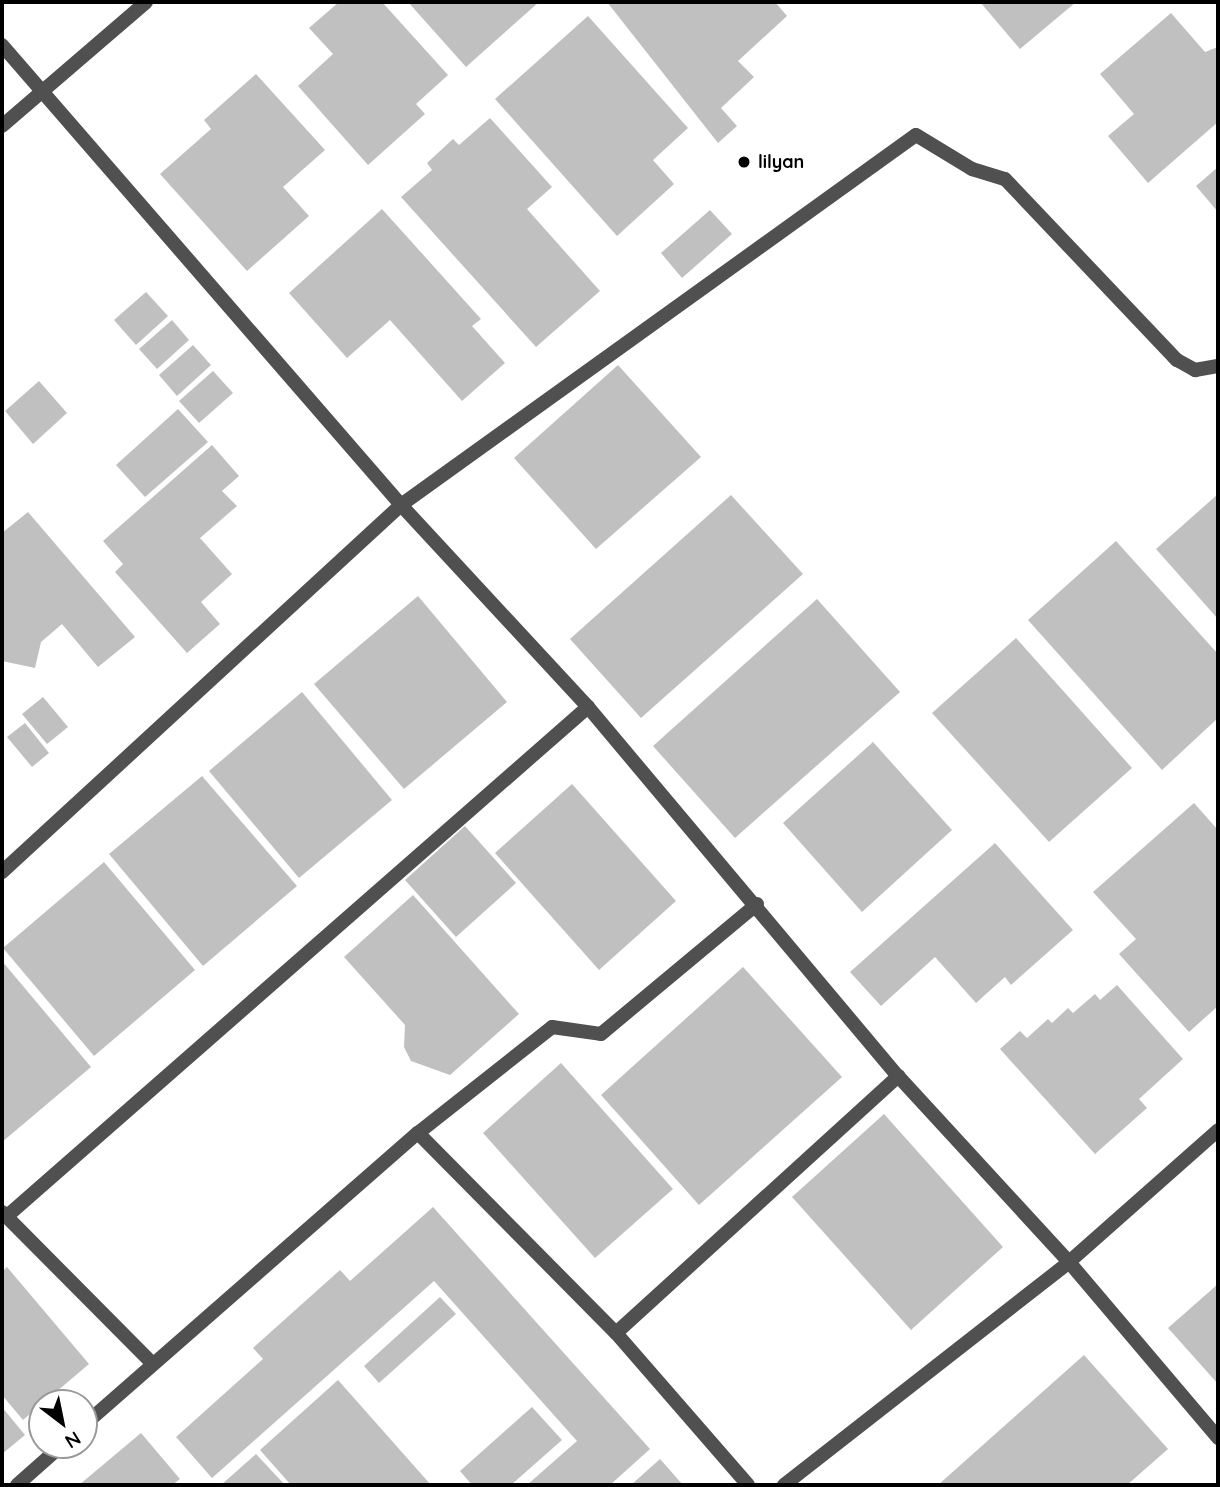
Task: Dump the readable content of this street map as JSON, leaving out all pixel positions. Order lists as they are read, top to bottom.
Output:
{
  "places": ["lilyan"],
  "north": "bottom right"
}
